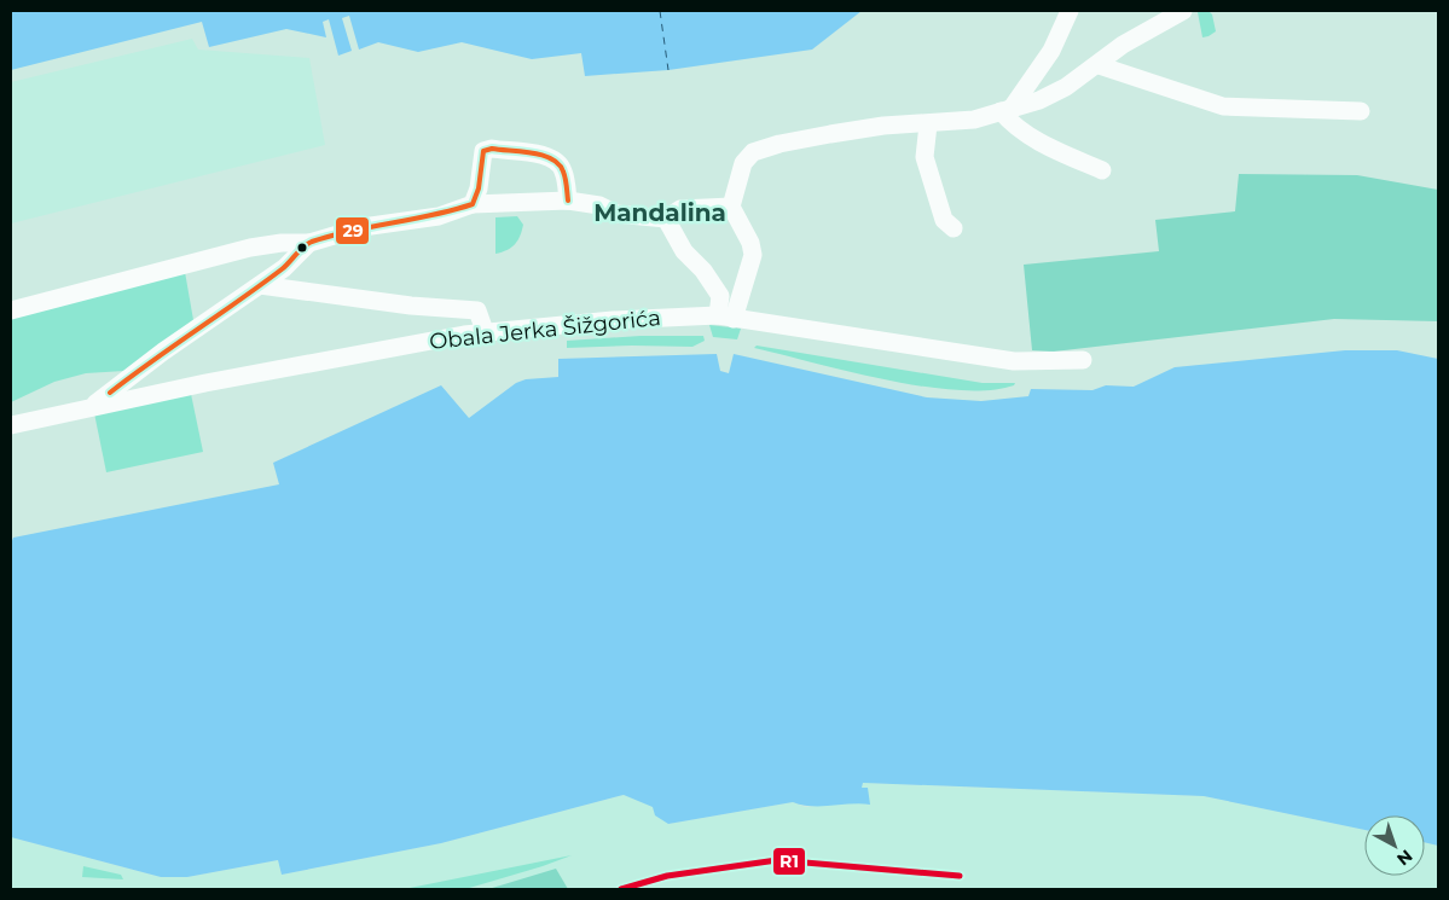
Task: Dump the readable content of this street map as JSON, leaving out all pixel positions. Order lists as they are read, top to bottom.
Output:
{
  "streets": {
    "street": ["Obala Jerka Šižgorića"]
  },
  "districts": ["Mandalina"],
  "lines": ["transit line 29", "transit line R1"],
  "north": "bottom right"
}
